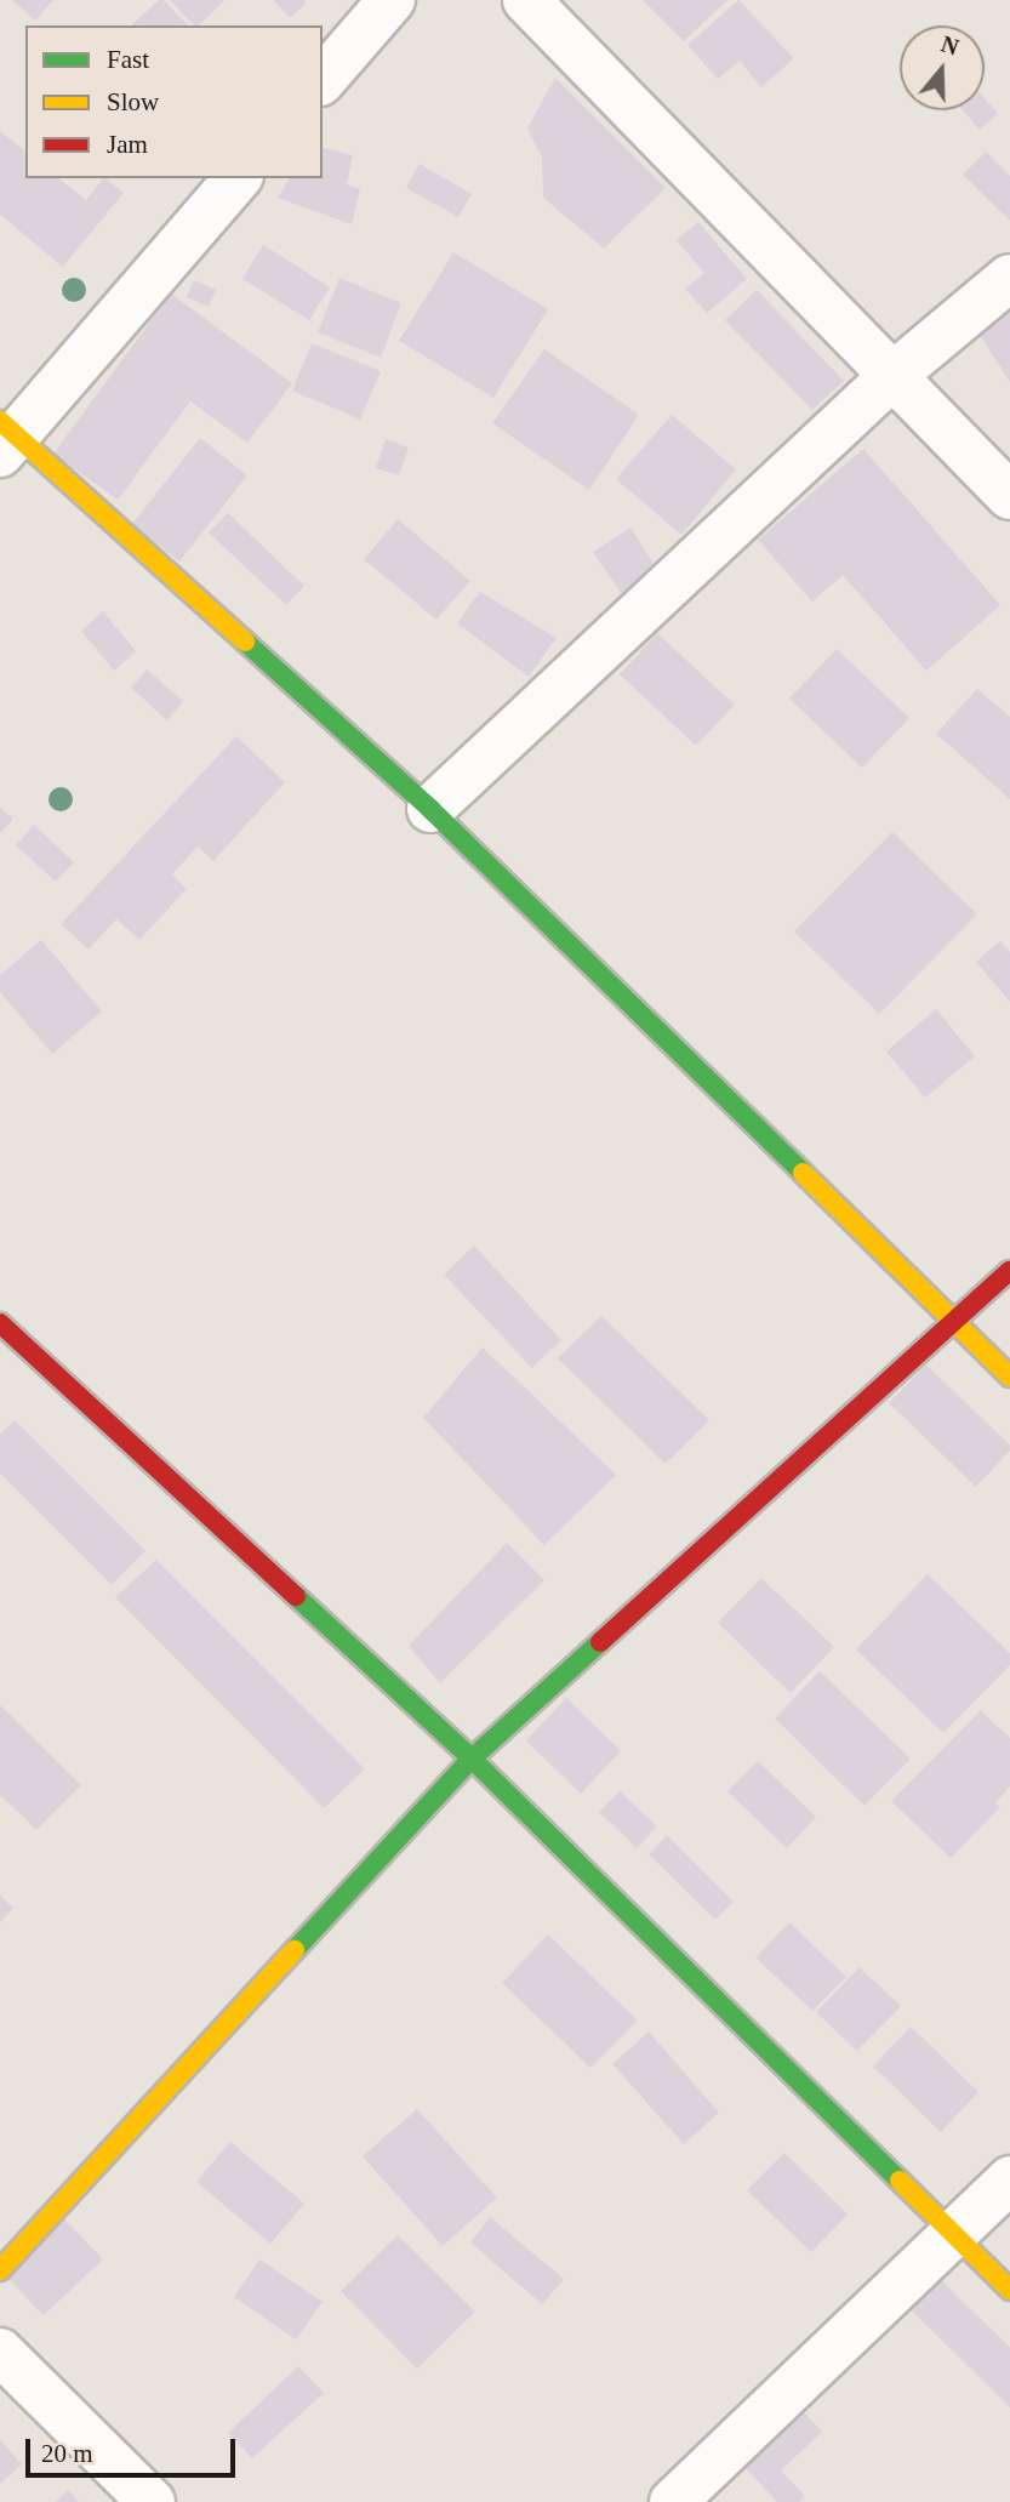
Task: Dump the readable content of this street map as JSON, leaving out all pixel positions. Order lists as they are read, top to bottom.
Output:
{
  "legend": ["Fast", "Slow", "Jam"],
  "scale_bar": "20 m",
  "north": "top"
}
